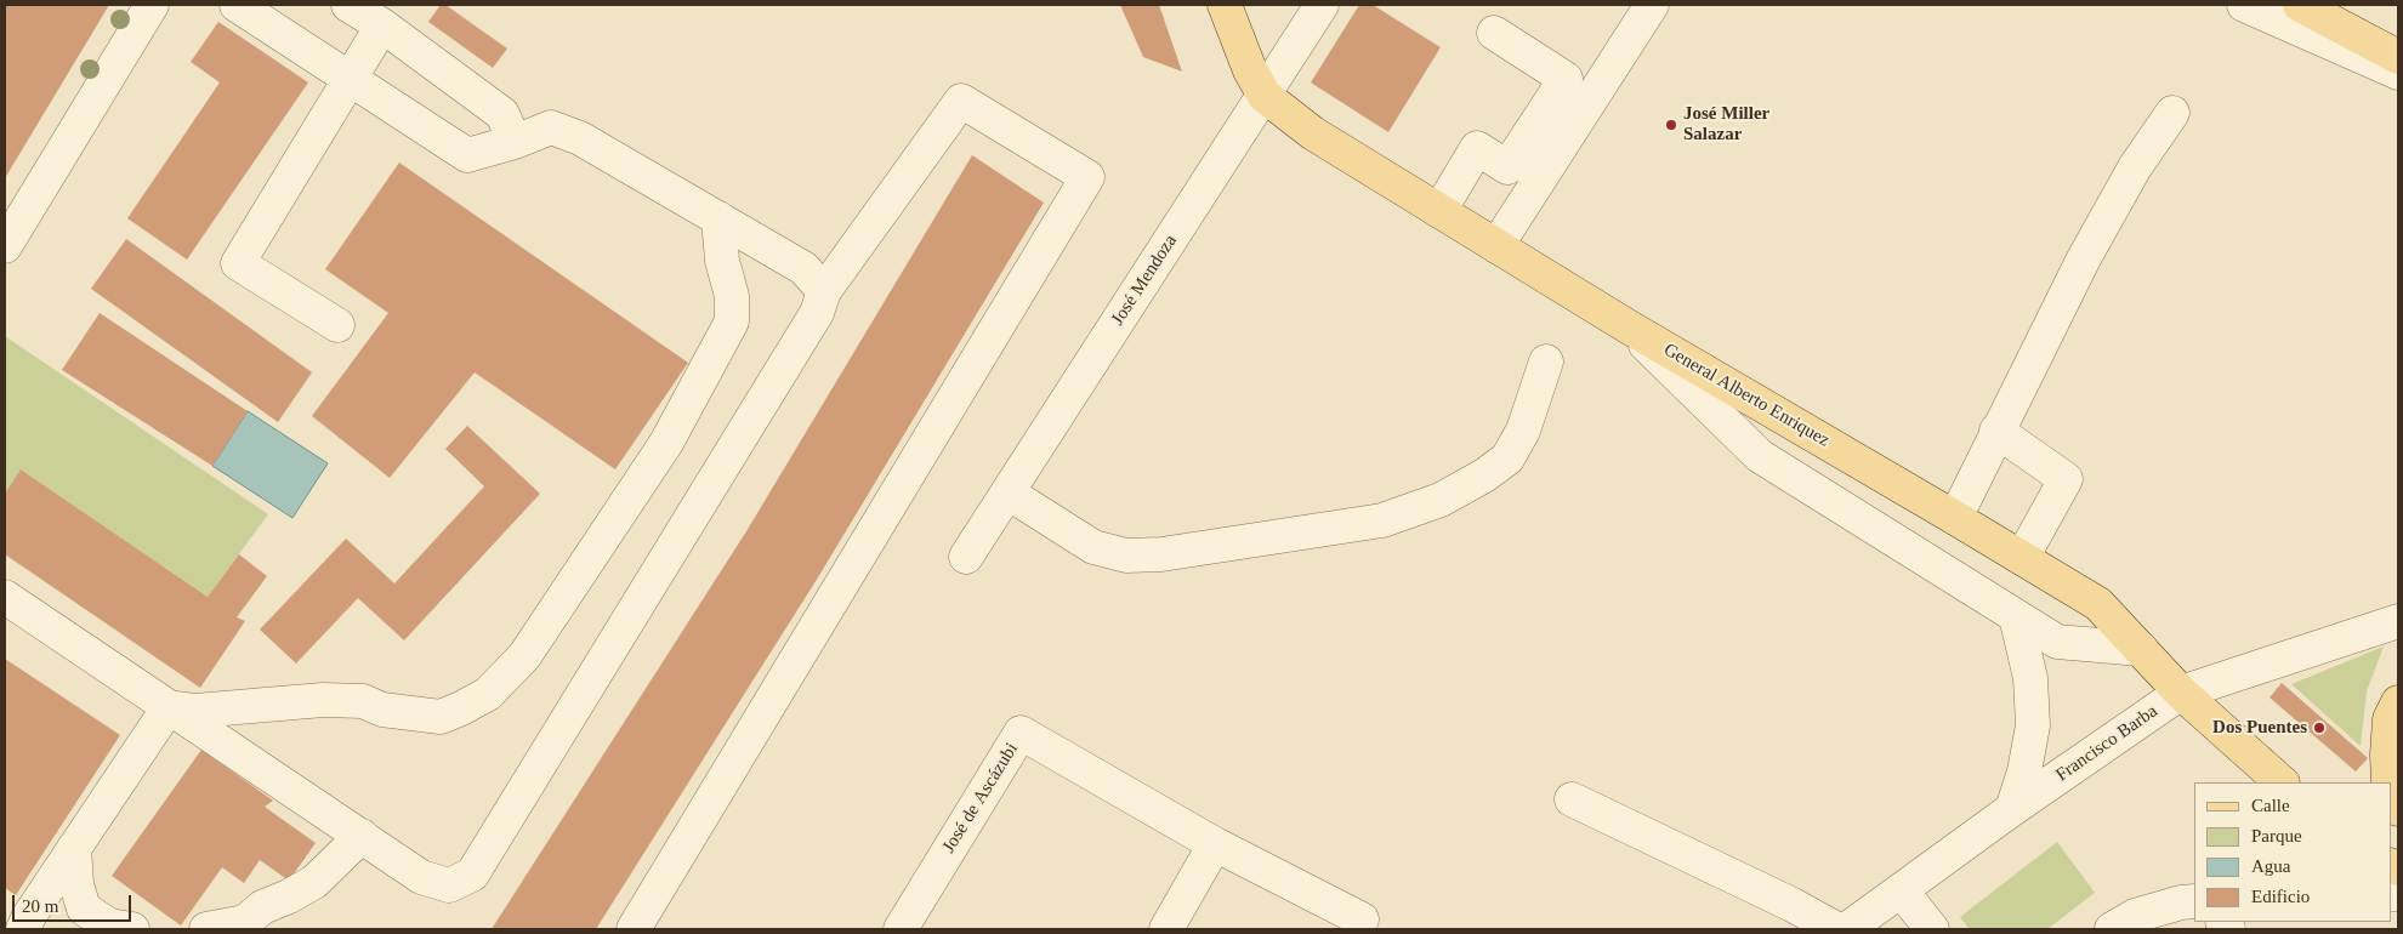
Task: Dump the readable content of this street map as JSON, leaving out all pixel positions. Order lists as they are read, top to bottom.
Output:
{
  "streets": {
    "main road": ["General Alberto Enriquez"],
    "street": ["José Mendoza", "Francisco Barba", "José de Ascázubi"]
  },
  "crossings": [
    ["José Mendoza", "General Alberto Enriquez"],
    ["General Alberto Enriquez", "Francisco Barba"]
  ],
  "places": ["José Miller Salazar", "Dos Puentes"],
  "legend": [
    "Calle",
    "Parque",
    "Agua",
    "Edificio"
  ],
  "scale_bar": "20 m"
}
